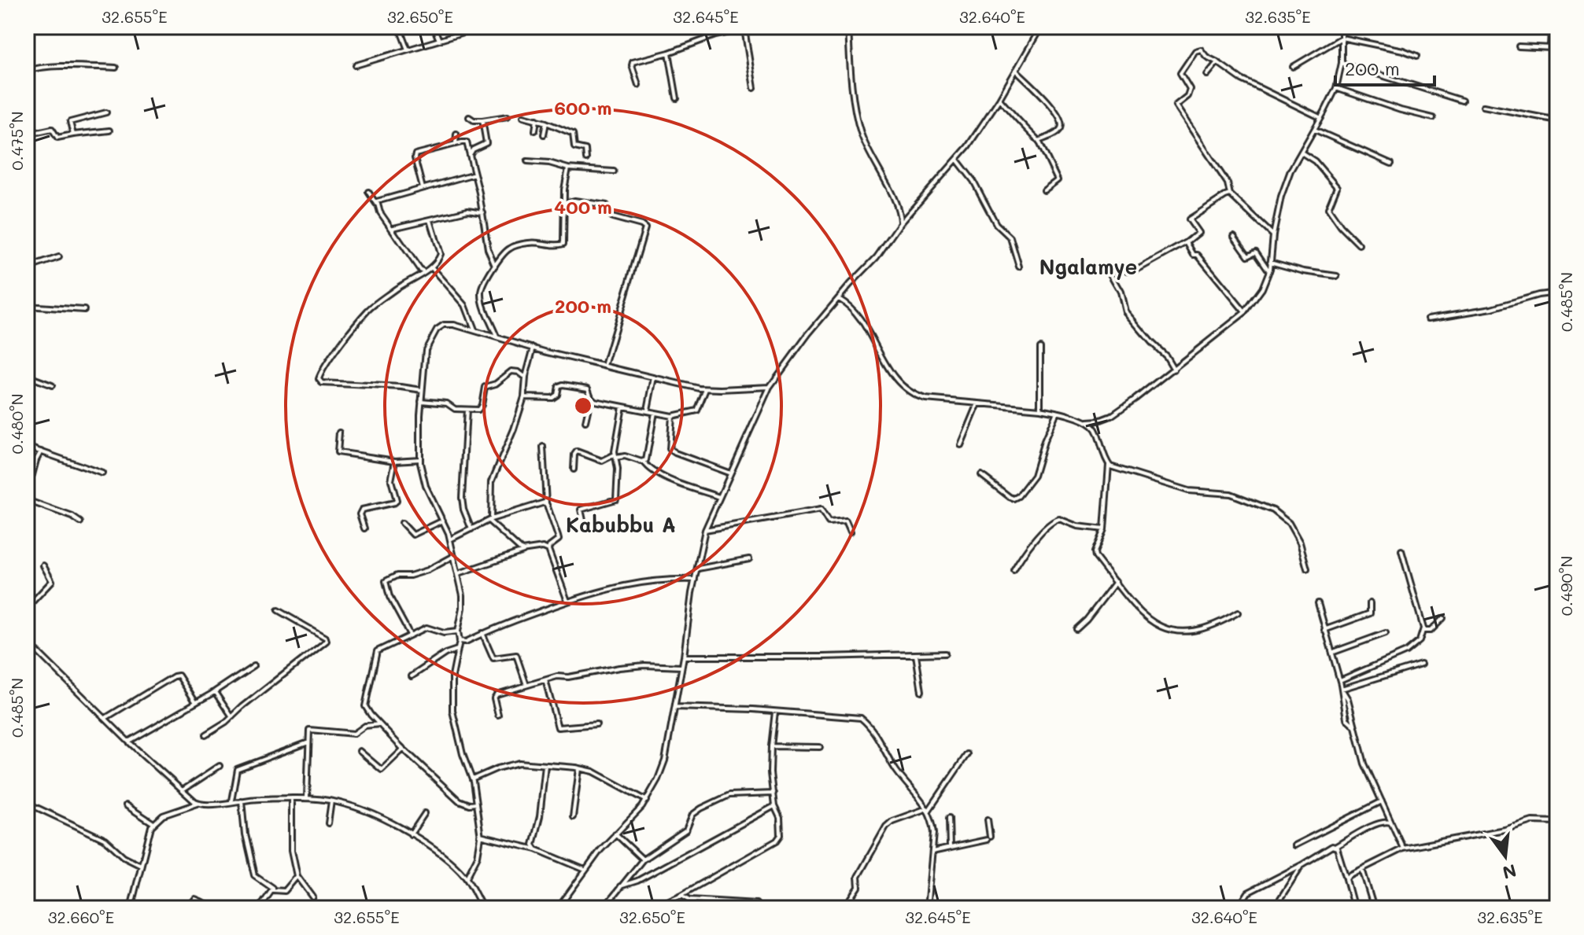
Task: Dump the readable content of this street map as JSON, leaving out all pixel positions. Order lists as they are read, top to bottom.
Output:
{
  "districts": ["Ngalamye", "Kabubbu A"],
  "scale_bar": "200 m",
  "north": "bottom",
  "coordinates": [
    "32.655°E",
    "32.650°E",
    "32.645°E",
    "32.640°E",
    "32.635°E",
    "0.475°N",
    "0.485°N",
    "0.480°N",
    "0.490°N",
    "32.660°E"
  ],
  "rings": ["600 m", "400 m", "200 m"]
}
